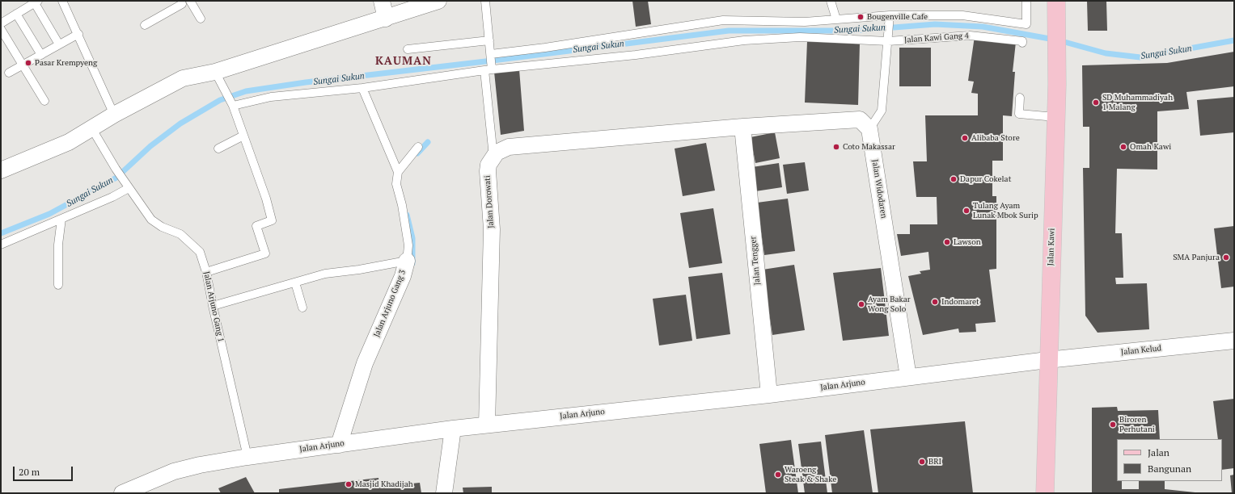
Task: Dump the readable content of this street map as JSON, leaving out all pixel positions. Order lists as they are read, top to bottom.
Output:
{
  "streets": {
    "main road": ["Jalan Kawi"],
    "street": [
      "Jalan Widodaren",
      "Jalan Dorowati",
      "Jalan Tengger",
      "Jalan Arjuno Gang 3",
      "Jalan Kelud",
      "Jalan Arjuno"
    ],
    "lane": ["Jalan Kawi Gang 4", "Jalan Arjuno Gang 1"]
  },
  "crossings": [
    ["Jalan Widodaren", "Jalan Arjuno"],
    ["Jalan Dorowati", "Jalan Arjuno"],
    ["Jalan Kawi", "Jalan Kelud"],
    ["Jalan Kawi", "Jalan Arjuno"],
    ["Jalan Tengger", "Jalan Arjuno"],
    ["Jalan Arjuno Gang 3", "Jalan Arjuno"],
    ["Jalan Arjuno Gang 1", "Jalan Arjuno"],
    ["Jalan Kelud", "Jalan Arjuno"]
  ],
  "districts": ["KAUMAN"],
  "water": ["Sungai Sukun"],
  "places": [
    "Bougenville Cafe",
    "Pasar Krempyeng",
    "SD Muhammadiyah 1 Malang",
    "Alibaba Store",
    "Coto Makassar",
    "Omah Kawi",
    "Dapur Cokelat",
    "Tulang Ayam Lunak Mbok Surip",
    "Lawson",
    "SMA Panjura",
    "Indomaret",
    "Ayam Bakar Wong Solo",
    "Biroren Perhutani",
    "BRI",
    "Waroeng Steak & Shake",
    "Masjid Khadijah"
  ],
  "legend": ["Jalan", "Bangunan"],
  "scale_bar": "20 m"
}
